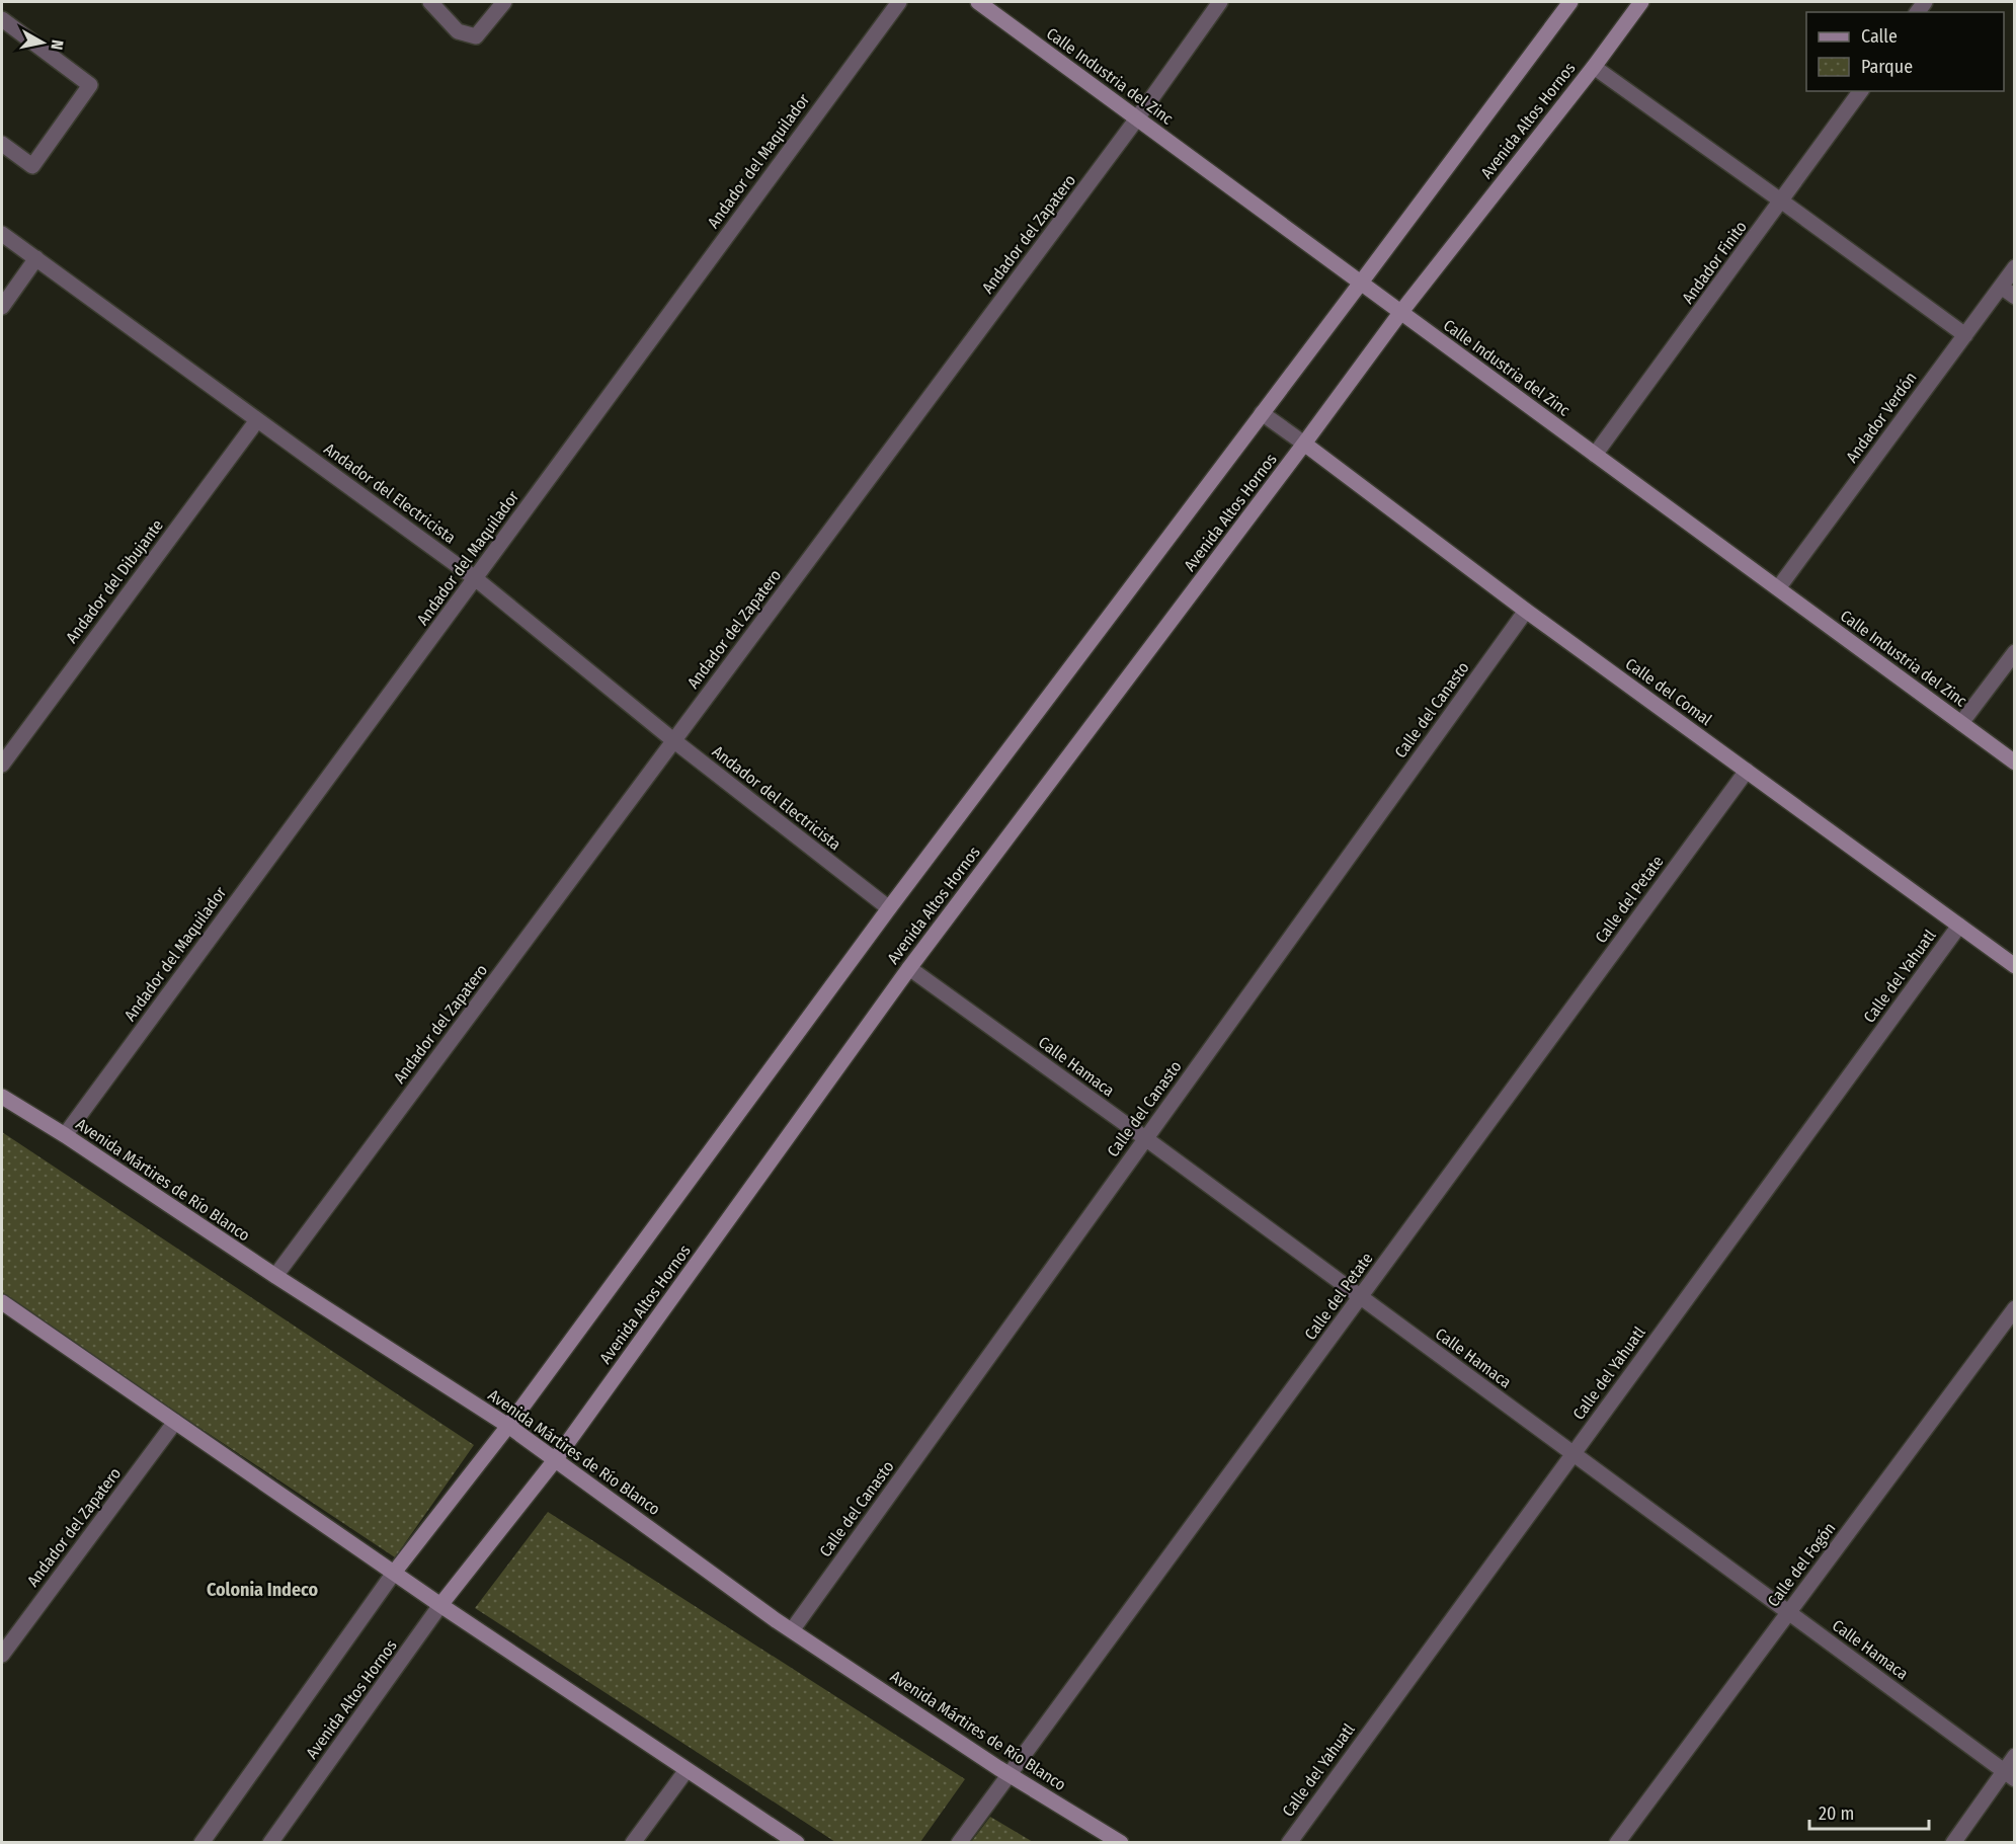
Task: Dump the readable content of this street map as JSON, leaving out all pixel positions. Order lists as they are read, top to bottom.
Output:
{
  "streets": {
    "street": [
      "Calle Industria del Zinc",
      "Avenida Altos Hornos",
      "Andador del Maquilador",
      "Andador del Zapatero",
      "Andador Finito",
      "Andador Verdón",
      "Andador del Electricista",
      "Andador del Dibujante",
      "Calle del Comal",
      "Calle del Canasto",
      "Calle del Petate",
      "Calle del Yahuatl",
      "Calle Hamaca",
      "Avenida Mártires de Río Blanco",
      "Calle del Fogón"
    ]
  },
  "crossings": [
    ["Calle Industria del Zinc", "Avenida Altos Hornos"],
    ["Calle Industria del Zinc", "Andador del Zapatero"],
    ["Calle Industria del Zinc", "Andador Finito"],
    ["Calle Industria del Zinc", "Andador Verdón"],
    ["Avenida Altos Hornos", "Andador del Electricista"],
    ["Avenida Altos Hornos", "Calle del Comal"],
    ["Avenida Altos Hornos", "Calle Hamaca"],
    ["Avenida Altos Hornos", "Avenida Mártires de Río Blanco"],
    ["Andador del Maquilador", "Andador del Electricista"],
    ["Andador del Maquilador", "Avenida Mártires de Río Blanco"],
    ["Andador del Zapatero", "Andador del Electricista"],
    ["Andador del Zapatero", "Avenida Mártires de Río Blanco"],
    ["Andador del Electricista", "Andador del Dibujante"],
    ["Calle del Comal", "Calle del Canasto"],
    ["Calle del Comal", "Calle del Petate"],
    ["Calle del Comal", "Calle del Yahuatl"],
    ["Calle del Canasto", "Calle Hamaca"],
    ["Calle del Canasto", "Avenida Mártires de Río Blanco"],
    ["Calle del Petate", "Calle Hamaca"],
    ["Calle del Petate", "Avenida Mártires de Río Blanco"],
    ["Calle del Yahuatl", "Calle Hamaca"],
    ["Calle Hamaca", "Calle del Fogón"]
  ],
  "districts": ["Colonia Indeco"],
  "legend": ["Calle", "Parque"],
  "scale_bar": "20 m",
  "north": "right"
}
